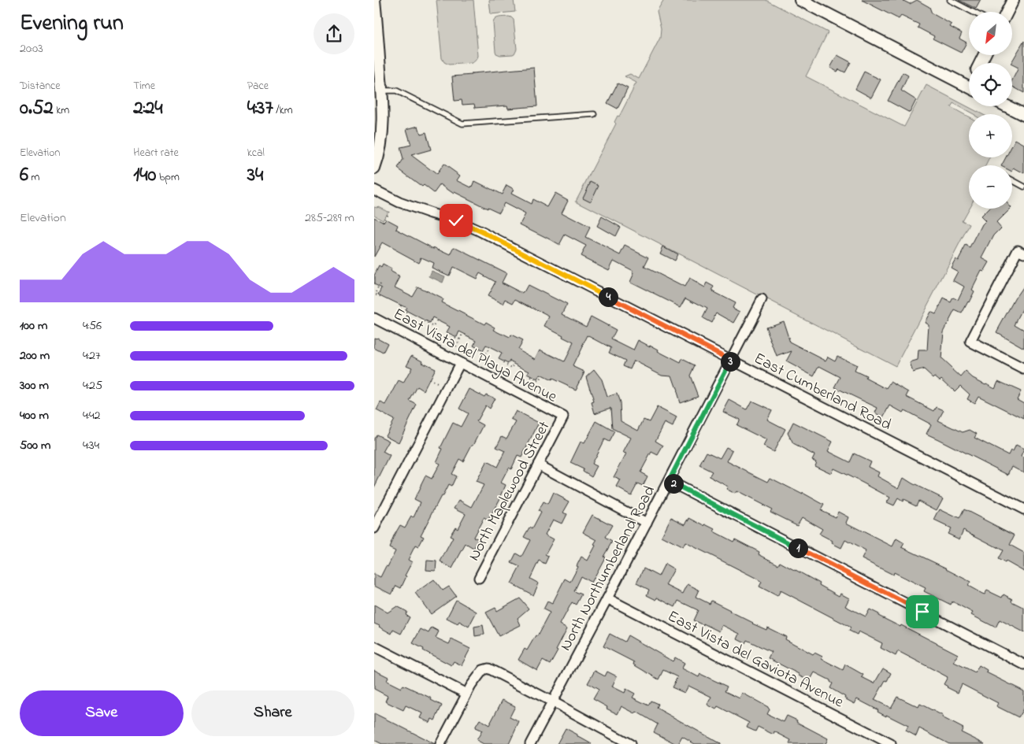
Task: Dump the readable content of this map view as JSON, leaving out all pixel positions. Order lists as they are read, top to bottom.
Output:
{
  "streets": {
    "street": [
      "East Vista del Playa Avenue",
      "East Cumberland Road",
      "North Maplewood Street",
      "North Northumberland Road",
      "East Vista del Gaviota Avenue"
    ]
  },
  "crossings": [
    ["East Vista del Playa Avenue", "North Maplewood Street"],
    ["East Cumberland Road", "North Northumberland Road"],
    ["North Northumberland Road", "East Vista del Gaviota Avenue"]
  ],
  "north": "bottom left",
  "page": {
    "heading": ["Evening run", "20:03"],
    "map_buttons": ["+", "−"],
    "stats": [
      ["Distance", "0.52 km"],
      ["Time", "2:24"],
      ["Pace", "4:37 /km"],
      ["Elevation", "6 m"],
      ["Heart rate", "140 bpm"],
      ["kcal", "34"]
    ],
    "chart": ["Elevation", "285–289 m"],
    "pins": [
      "4",
      "3",
      "2",
      "1"
    ],
    "list": [
      {
        "name": "100 m",
        "note": "4:56"
      },
      {
        "name": "200 m",
        "note": "4:27"
      },
      {
        "name": "300 m",
        "note": "4:25"
      },
      {
        "name": "400 m",
        "note": "4:42"
      },
      {
        "name": "500 m",
        "note": "4:34"
      }
    ],
    "buttons": ["Save", "Share"]
  }
}
